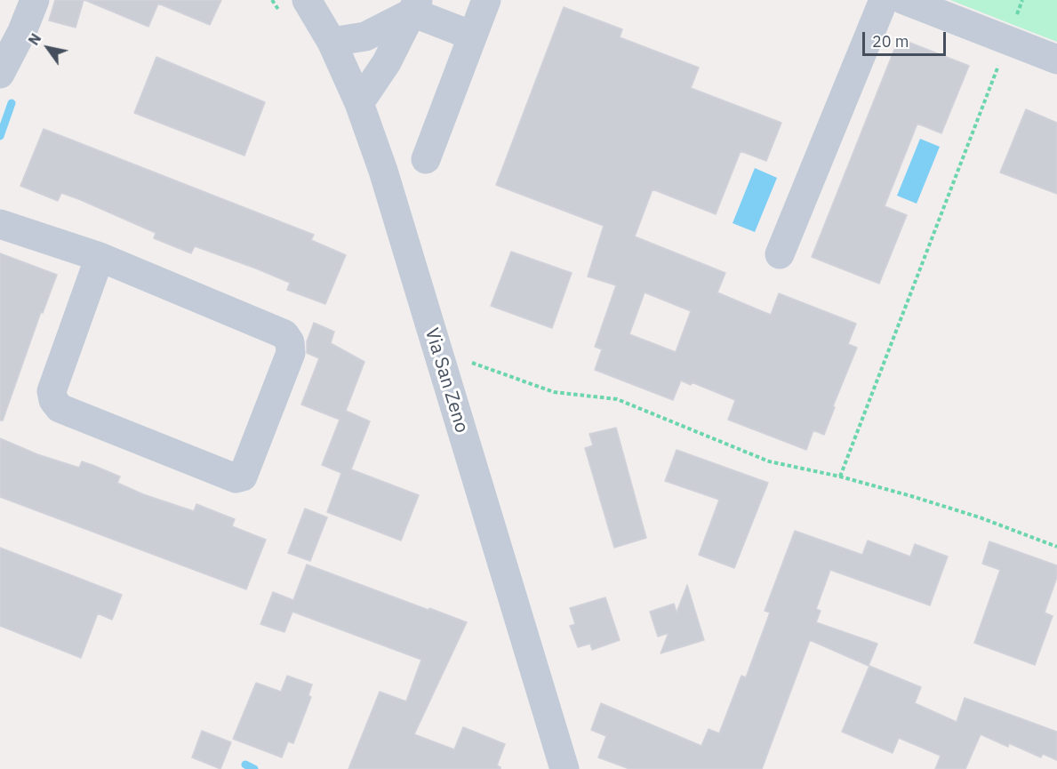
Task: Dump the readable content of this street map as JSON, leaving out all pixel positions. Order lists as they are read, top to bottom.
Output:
{
  "streets": {
    "street": ["Via San Zeno"]
  },
  "scale_bar": "20 m",
  "north": "top left"
}
